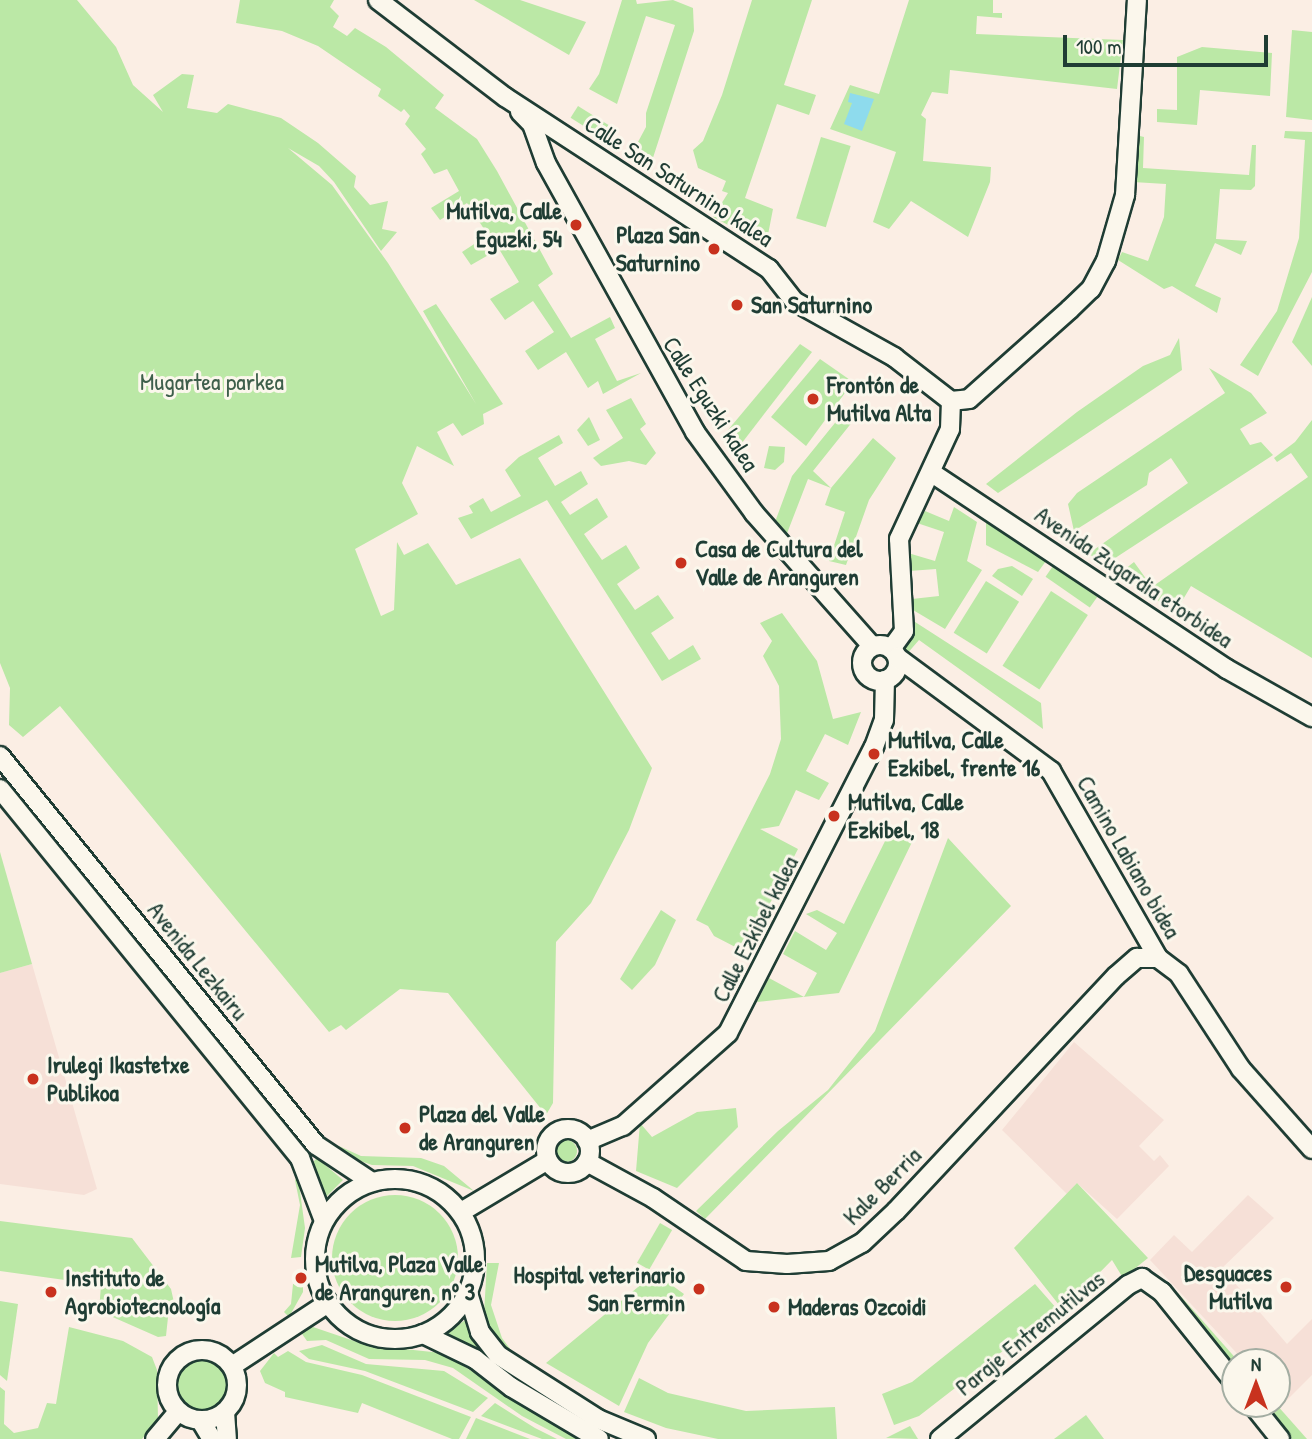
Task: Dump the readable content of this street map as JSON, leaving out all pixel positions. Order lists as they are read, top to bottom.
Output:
{
  "streets": {
    "street": [
      "Calle San Saturnino kalea",
      "Calle Eguzki kalea",
      "Avenida Zugardia etorbidea",
      "Camino Labiano bidea",
      "Calle Ezkibel kalea",
      "Avenida Lezkairu",
      "Kale Berria",
      "Paraje Entremutilvas"
    ]
  },
  "crossings": [
    ["Calle San Saturnino kalea", "Calle Eguzki kalea"],
    ["Calle Eguzki kalea", "Camino Labiano bidea"],
    ["Calle Eguzki kalea", "Calle Ezkibel kalea"],
    ["Camino Labiano bidea", "Calle Ezkibel kalea"],
    ["Camino Labiano bidea", "Kale Berria"],
    ["Calle Ezkibel kalea", "Kale Berria"]
  ],
  "parks": ["Mugartea parkea"],
  "places": [
    "Mutilva, Calle Eguzki, 54",
    "Plaza San Saturnino",
    "San Saturnino",
    "Frontón de Mutilva Alta",
    "Casa de Cultura del Valle de Aranguren",
    "Mutilva, Calle Ezkibel, frente 16",
    "Mutilva, Calle Ezkibel, 18",
    "Irulegi Ikastetxe Publikoa",
    "Plaza del Valle de Aranguren",
    "Mutilva, Plaza Valle de Aranguren, nº 3",
    "Desguaces Mutilva",
    "Hospital veterinario San Fermin",
    "Instituto de Agrobiotecnología",
    "Maderas Ozcoidi"
  ],
  "scale_bar": "100 m",
  "north": "top"
}
